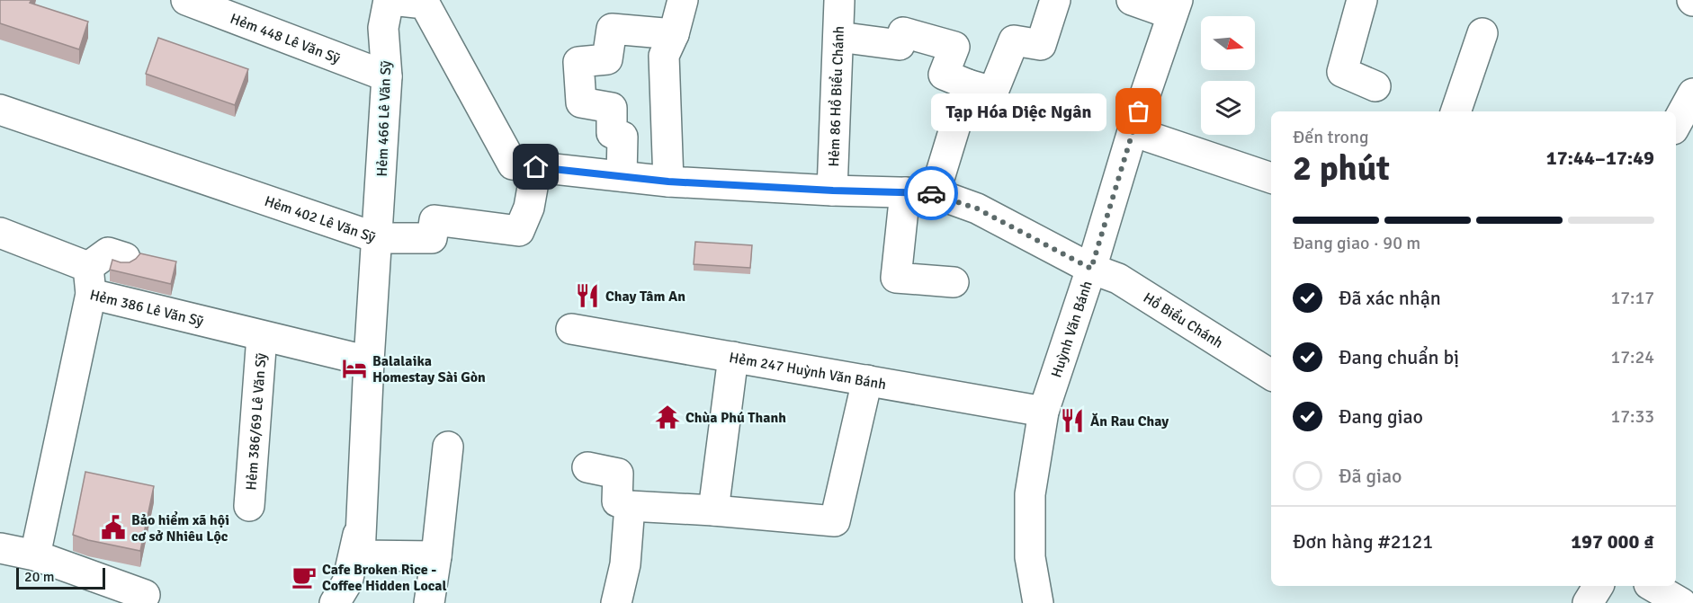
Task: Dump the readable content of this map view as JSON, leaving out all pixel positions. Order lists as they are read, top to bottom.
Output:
{
  "streets": {
    "street": [
      "Hẻm 448 Lê Văn Sỹ",
      "Hẻm 86 Hồ Biểu Chánh",
      "Hẻm 466 Lê Văn Sỹ",
      "Hẻm 402 Lê Văn Sỹ",
      "Hẻm 386 Lê Văn Sỹ",
      "Hồ Biểu Chánh",
      "Huỳnh Văn Bánh",
      "Hẻm 247 Huỳnh Văn Bánh",
      "Hẻm 386/69 Lê Văn Sỹ"
    ]
  },
  "crossings": [
    ["Hẻm 448 Lê Văn Sỹ", "Hẻm 466 Lê Văn Sỹ"],
    ["Hẻm 86 Hồ Biểu Chánh", "Hồ Biểu Chánh"],
    ["Hẻm 466 Lê Văn Sỹ", "Hẻm 402 Lê Văn Sỹ"],
    ["Hẻm 466 Lê Văn Sỹ", "Hồ Biểu Chánh"],
    ["Hẻm 402 Lê Văn Sỹ", "Hẻm 386 Lê Văn Sỹ"],
    ["Hẻm 386 Lê Văn Sỹ", "Hẻm 386/69 Lê Văn Sỹ"],
    ["Hồ Biểu Chánh", "Huỳnh Văn Bánh"],
    ["Huỳnh Văn Bánh", "Hẻm 247 Huỳnh Văn Bánh"]
  ],
  "places": {
    "other": ["Tạp Hóa Diệc Ngân"],
    "restaurant": ["Chay Tâm An", "Ăn Rau Chay"],
    "hotel": ["Balalaika Homestay Sài Gòn"],
    "temple": ["Chùa Phú Thanh"],
    "public building": ["Bảo hiểm xã hội cơ sở Nhiêu Lộc"],
    "cafe": ["Cafe Broken Rice - Coffee Hidden Local"]
  },
  "scale_bar": "20 m",
  "north": "right",
  "page": {
    "bubble": "Tạp Hóa Diệc Ngân",
    "heading": ["2 phút", "Đến trong", "17:44–17:49"],
    "panel": ["Đơn hàng #2121", "197 000 ₫"],
    "bar": "Đang giao · 90 m",
    "list": [
      ["Đã xác nhận", "17:17"],
      ["Đang chuẩn bị", "17:24"],
      ["Đang giao", "17:33"],
      "Đã giao"
    ],
    "scale": "20 m"
  }
}
